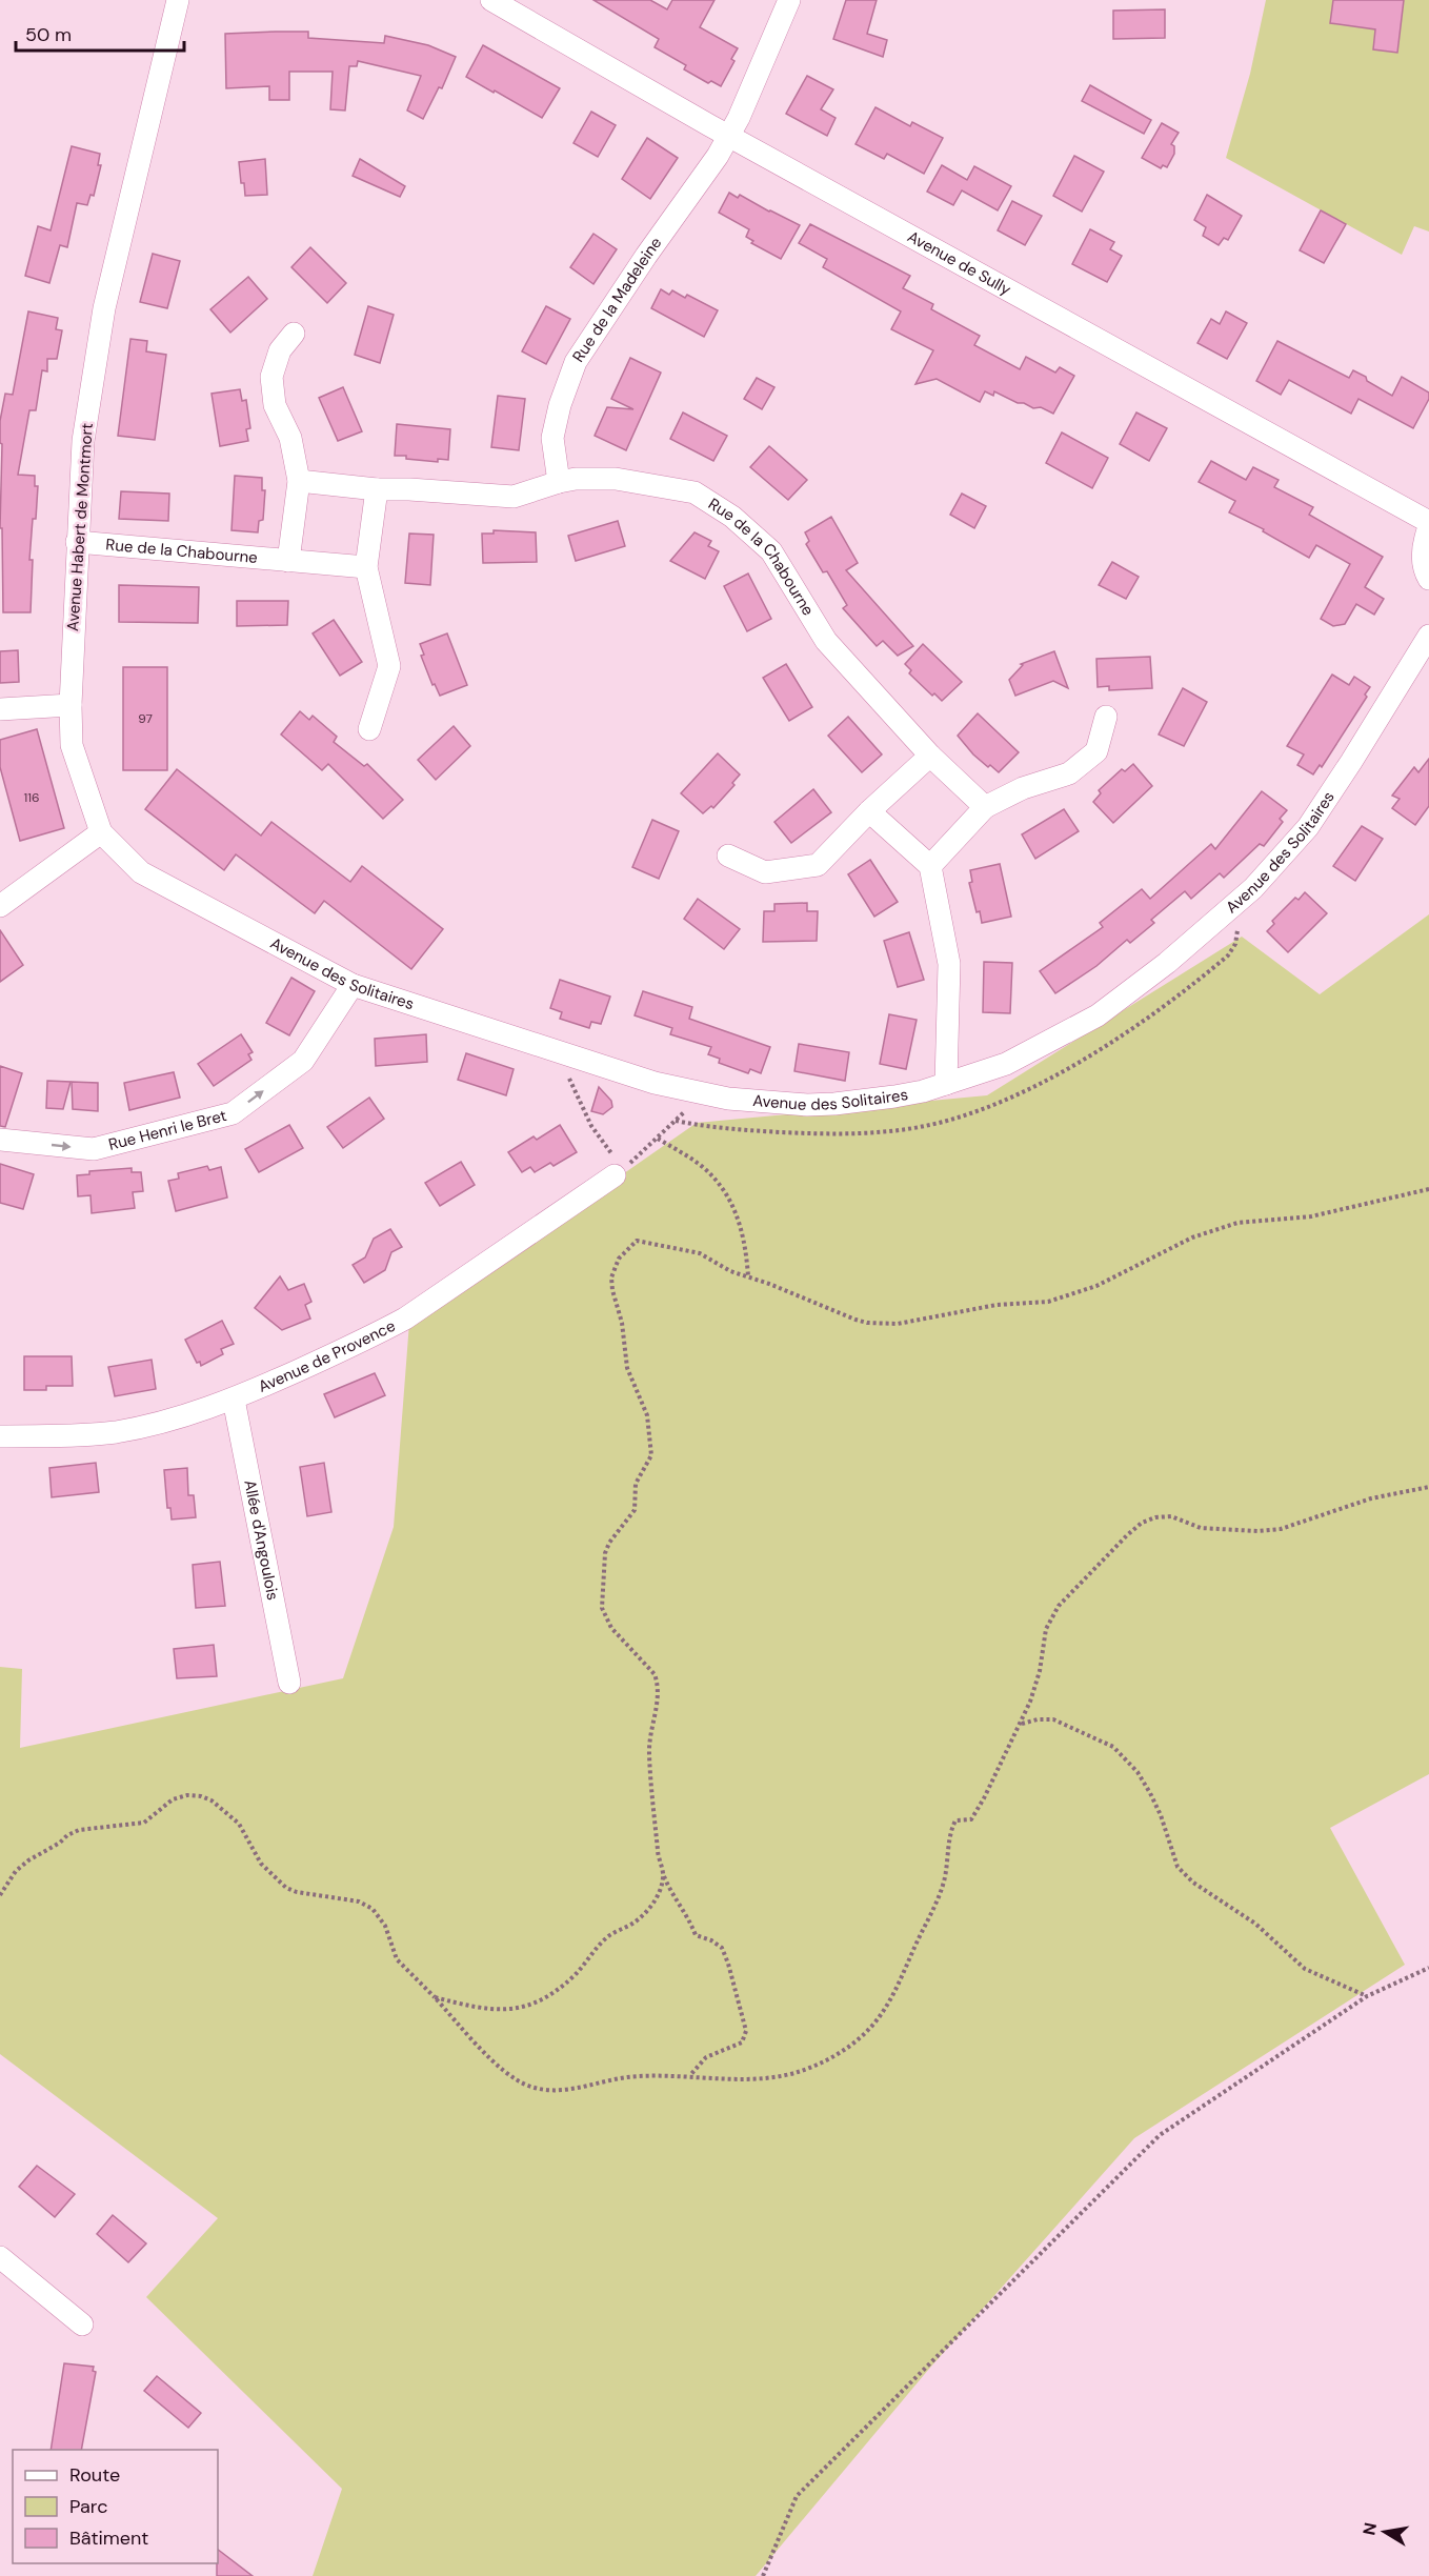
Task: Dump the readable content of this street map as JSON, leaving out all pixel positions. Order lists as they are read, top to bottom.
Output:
{
  "streets": {
    "street": [
      "Avenue de Sully",
      "Rue de la Madeleine",
      "Avenue Habert de Montmort",
      "Rue de la Chabourne",
      "Avenue des Solitaires",
      "Rue Henri le Bret",
      "Avenue de Provence",
      "Allée d'Angoulois"
    ]
  },
  "crossings": [
    ["Avenue de Sully", "Rue de la Madeleine"],
    ["Rue de la Madeleine", "Rue de la Chabourne"],
    ["Avenue Habert de Montmort", "Rue de la Chabourne"],
    ["Avenue Habert de Montmort", "Avenue des Solitaires"],
    ["Avenue des Solitaires", "Rue Henri le Bret"],
    ["Avenue de Provence", "Allée d'Angoulois"]
  ],
  "one_way": ["Rue Henri le Bret"],
  "house_numbers": ["97", "116"],
  "legend": ["Route", "Parc", "Bâtiment"],
  "scale_bar": "50 m",
  "north": "left"
}
